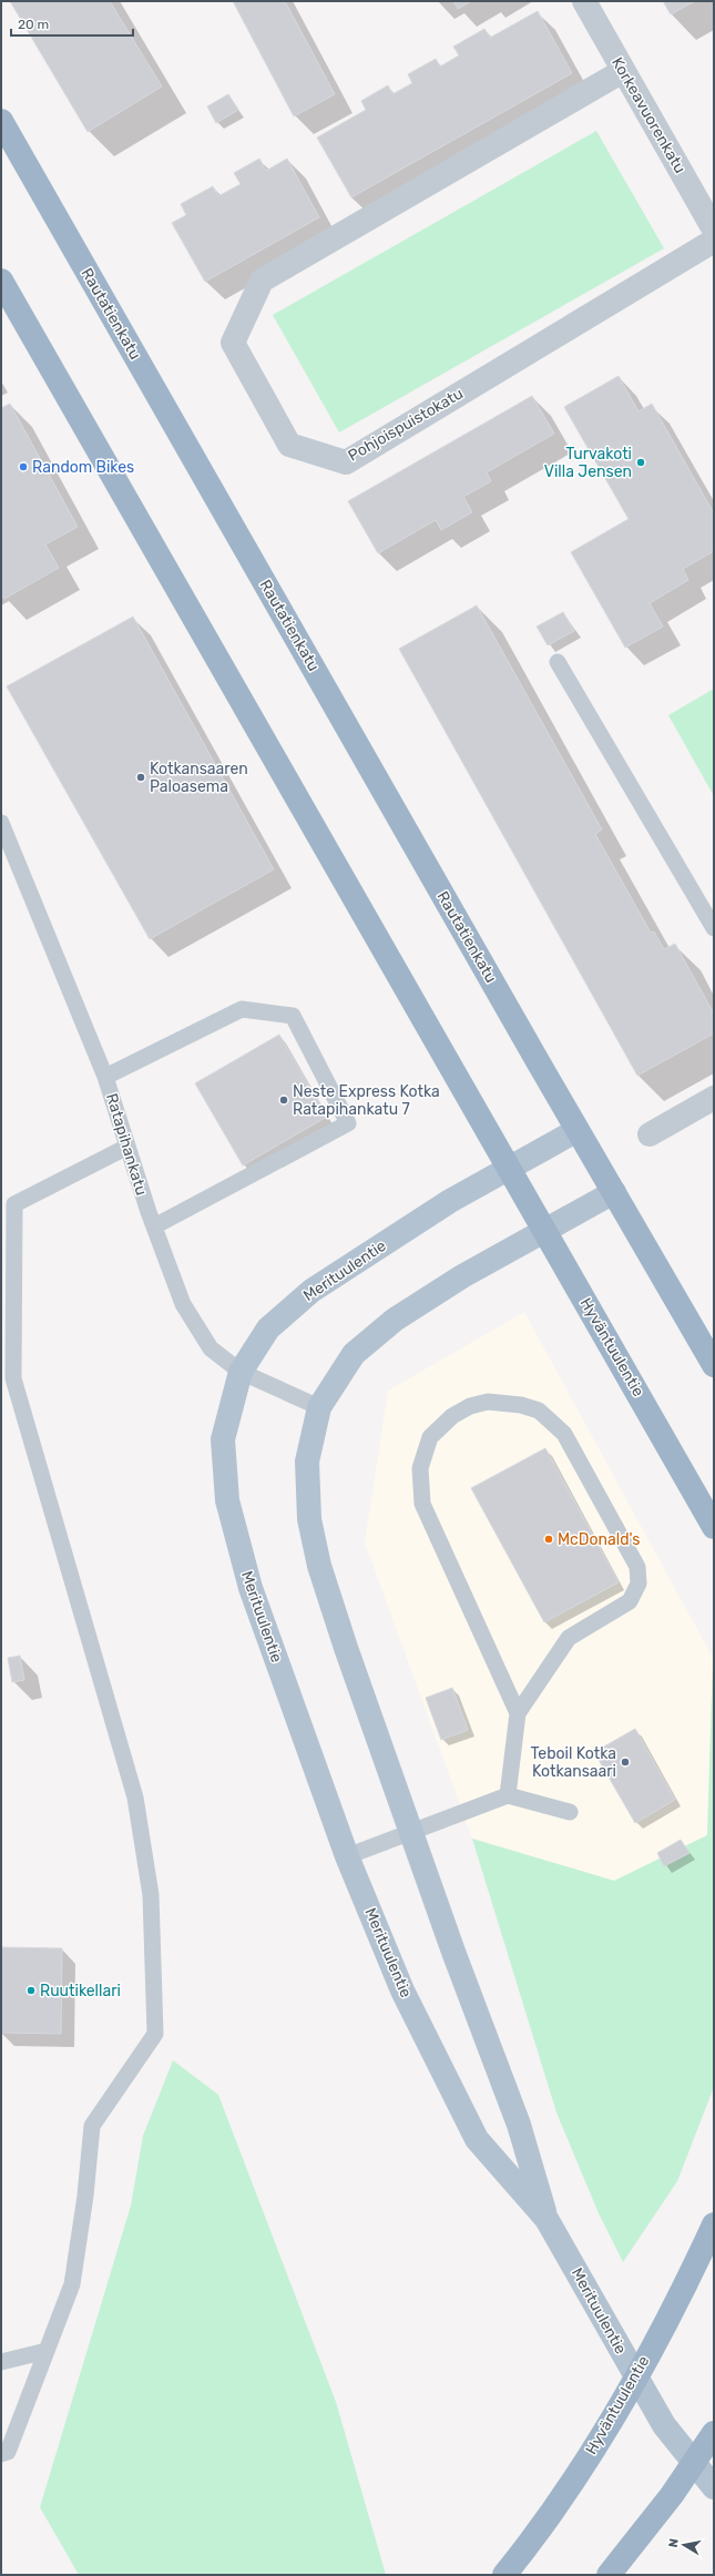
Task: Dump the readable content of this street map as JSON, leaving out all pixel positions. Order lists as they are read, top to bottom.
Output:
{
  "streets": {
    "highway": ["Rautatienkatu", "Hyväntuulentie"],
    "main road": ["Merituulentie"],
    "street": ["Korkeavuorenkatu", "Pohjoispuistokatu"],
    "lane": ["Ratapihankatu"]
  },
  "crossings": [
    ["Korkeavuorenkatu", "Pohjoispuistokatu"],
    ["Rautatienkatu", "Merituulentie"],
    ["Ratapihankatu", "Merituulentie"],
    ["Merituulentie", "Hyväntuulentie"]
  ],
  "places": [
    "Turvakoti Villa Jensen",
    "Random Bikes",
    "Kotkansaaren Paloasema",
    "Neste Express Kotka Ratapihankatu 7",
    "McDonald's",
    "Teboil Kotka Kotkansaari",
    "Ruutikellari"
  ],
  "scale_bar": "20 m",
  "north": "left"
}
